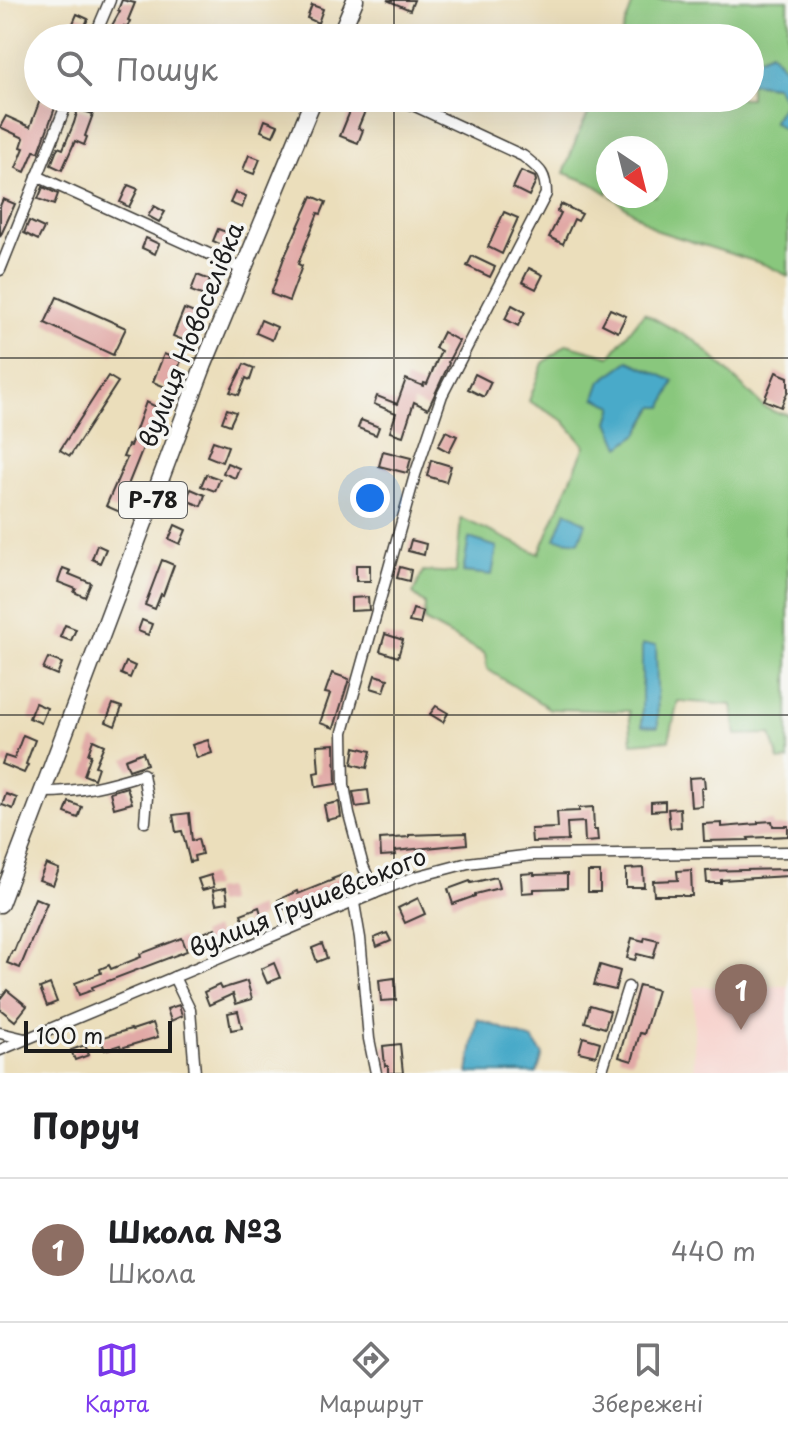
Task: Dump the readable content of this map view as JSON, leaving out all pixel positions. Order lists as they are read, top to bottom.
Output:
{
  "streets": {
    "main road": ["вулиця Новоселівка", "Р-78"],
    "street": ["вулиця Грушевського"]
  },
  "scale_bar": "100 m",
  "north": "bottom right",
  "page": {
    "search": "Пошук",
    "pins": "1",
    "scale": "100 m",
    "heading": "Поруч",
    "list": [
      {
        "mark": "1",
        "name": "Школа №3",
        "note": "Школа",
        "value": "440 m"
      }
    ],
    "nav": ["Карта", "Маршрут", "Збережені"]
  }
}
